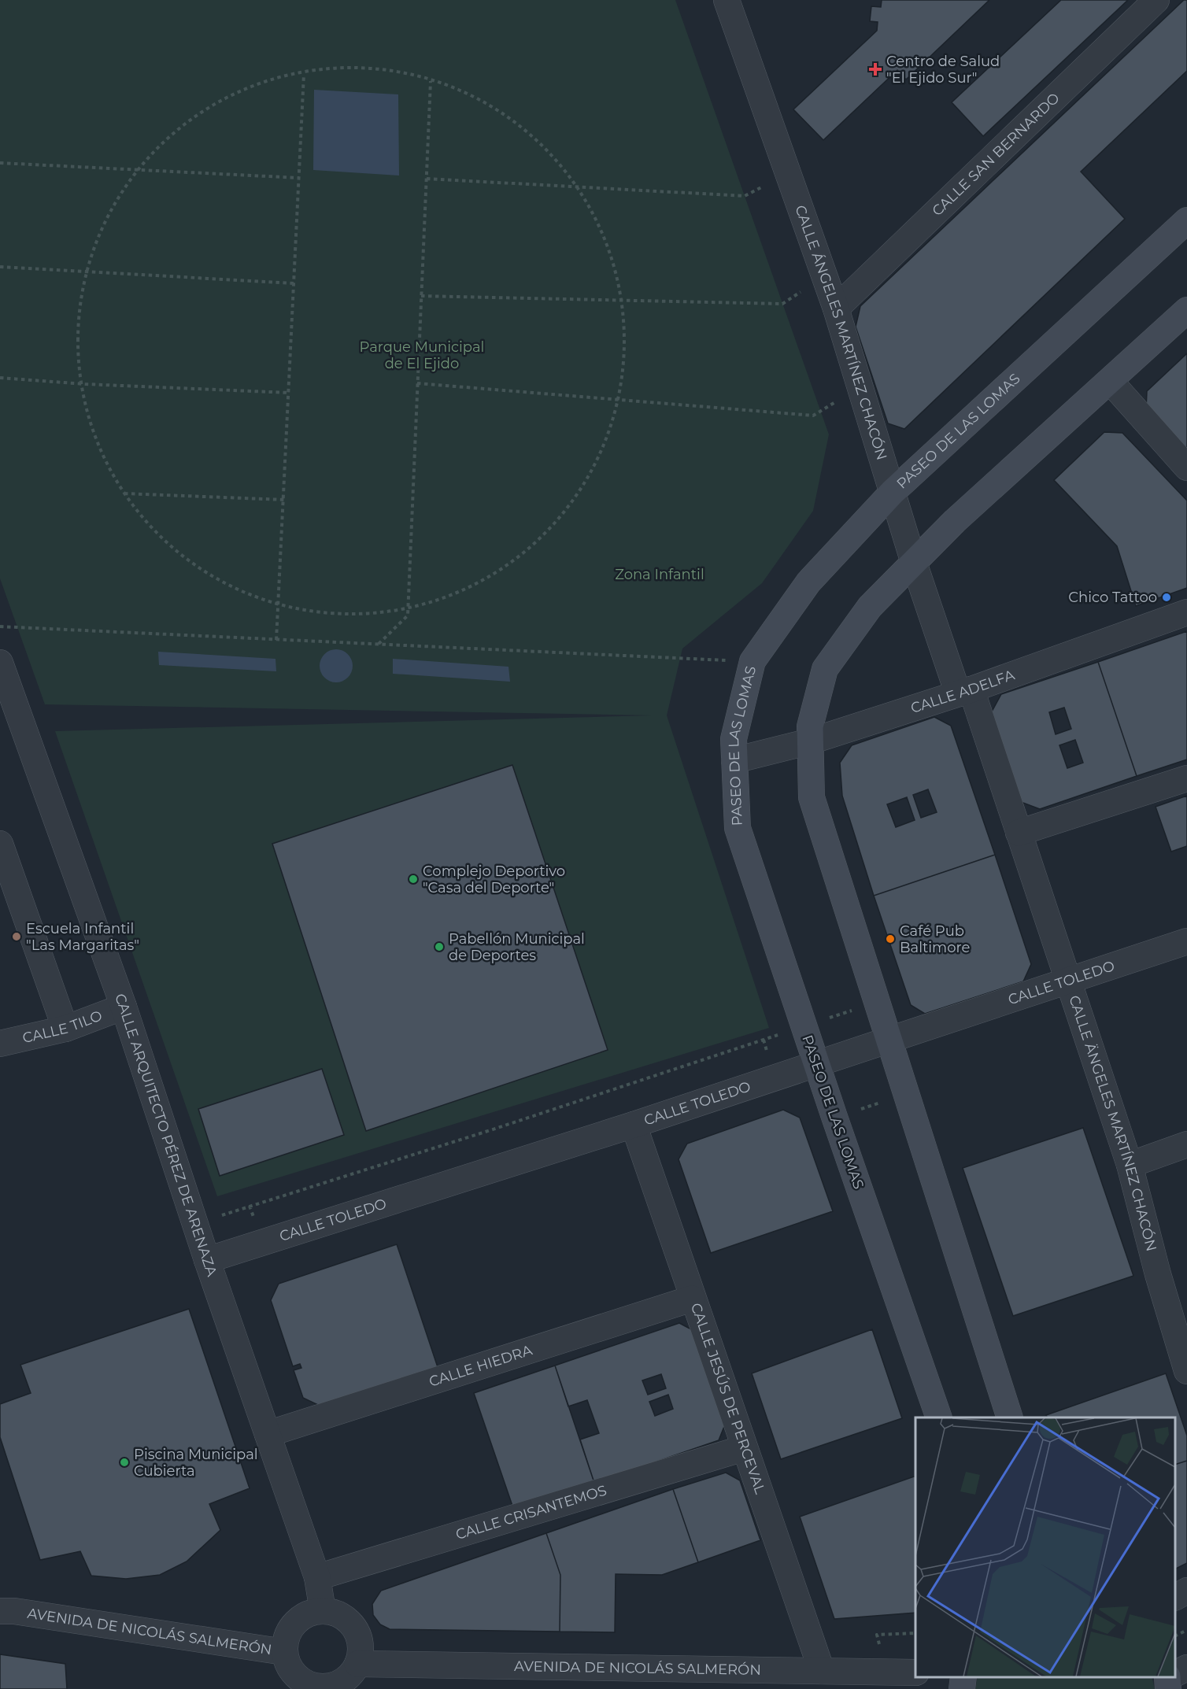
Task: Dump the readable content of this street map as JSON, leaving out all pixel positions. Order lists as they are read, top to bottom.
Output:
{
  "streets": {
    "main road": ["PASEO DE LAS LOMAS"],
    "street": [
      "CALLE SAN BERNARDO",
      "CALLE ÁNGELES MARTÍNEZ CHACÓN",
      "CALLE ADELFA",
      "CALLE TOLEDO",
      "CALLE TILO",
      "CALLE ÄNGELES MARTÍNEZ CHACÓN",
      "CALLE ARQUITECTO PÉREZ DE ARENAZA",
      "CALLE HIEDRA",
      "CALLE JESÚS DE PERCEVAL",
      "CALLE CRISANTEMOS",
      "AVENIDA DE NICOLÁS SALMERÓN"
    ]
  },
  "crossings": [
    ["CALLE SAN BERNARDO", "CALLE ÁNGELES MARTÍNEZ CHACÓN"],
    ["CALLE ÁNGELES MARTÍNEZ CHACÓN", "PASEO DE LAS LOMAS"],
    ["CALLE ÁNGELES MARTÍNEZ CHACÓN", "CALLE ADELFA"],
    ["CALLE ÁNGELES MARTÍNEZ CHACÓN", "CALLE ÄNGELES MARTÍNEZ CHACÓN"],
    ["PASEO DE LAS LOMAS", "CALLE ADELFA"],
    ["PASEO DE LAS LOMAS", "CALLE TOLEDO"],
    ["CALLE ADELFA", "CALLE ÄNGELES MARTÍNEZ CHACÓN"],
    ["CALLE TOLEDO", "CALLE ÄNGELES MARTÍNEZ CHACÓN"],
    ["CALLE TOLEDO", "CALLE ARQUITECTO PÉREZ DE ARENAZA"],
    ["CALLE TOLEDO", "CALLE JESÚS DE PERCEVAL"],
    ["CALLE TILO", "CALLE ARQUITECTO PÉREZ DE ARENAZA"],
    ["CALLE ARQUITECTO PÉREZ DE ARENAZA", "CALLE HIEDRA"],
    ["CALLE ARQUITECTO PÉREZ DE ARENAZA", "CALLE CRISANTEMOS"],
    ["CALLE ARQUITECTO PÉREZ DE ARENAZA", "AVENIDA DE NICOLÁS SALMERÓN"],
    ["CALLE HIEDRA", "CALLE JESÚS DE PERCEVAL"],
    ["CALLE JESÚS DE PERCEVAL", "CALLE CRISANTEMOS"],
    ["CALLE JESÚS DE PERCEVAL", "AVENIDA DE NICOLÁS SALMERÓN"]
  ],
  "parks": ["Parque Municipal de El Ejido", "Zona Infantil"],
  "places": {
    "health": ["Centro de Salud \"El Ejido Sur\""],
    "other": [
      "Chico Tattoo",
      "Complejo Deportivo \"Casa del Deporte\"",
      "Escuela Infantil \"Las Margaritas\"",
      "Café Pub Baltimore",
      "Pabellón Municipal de Deportes",
      "Piscina Municipal Cubierta"
    ]
  }
}
